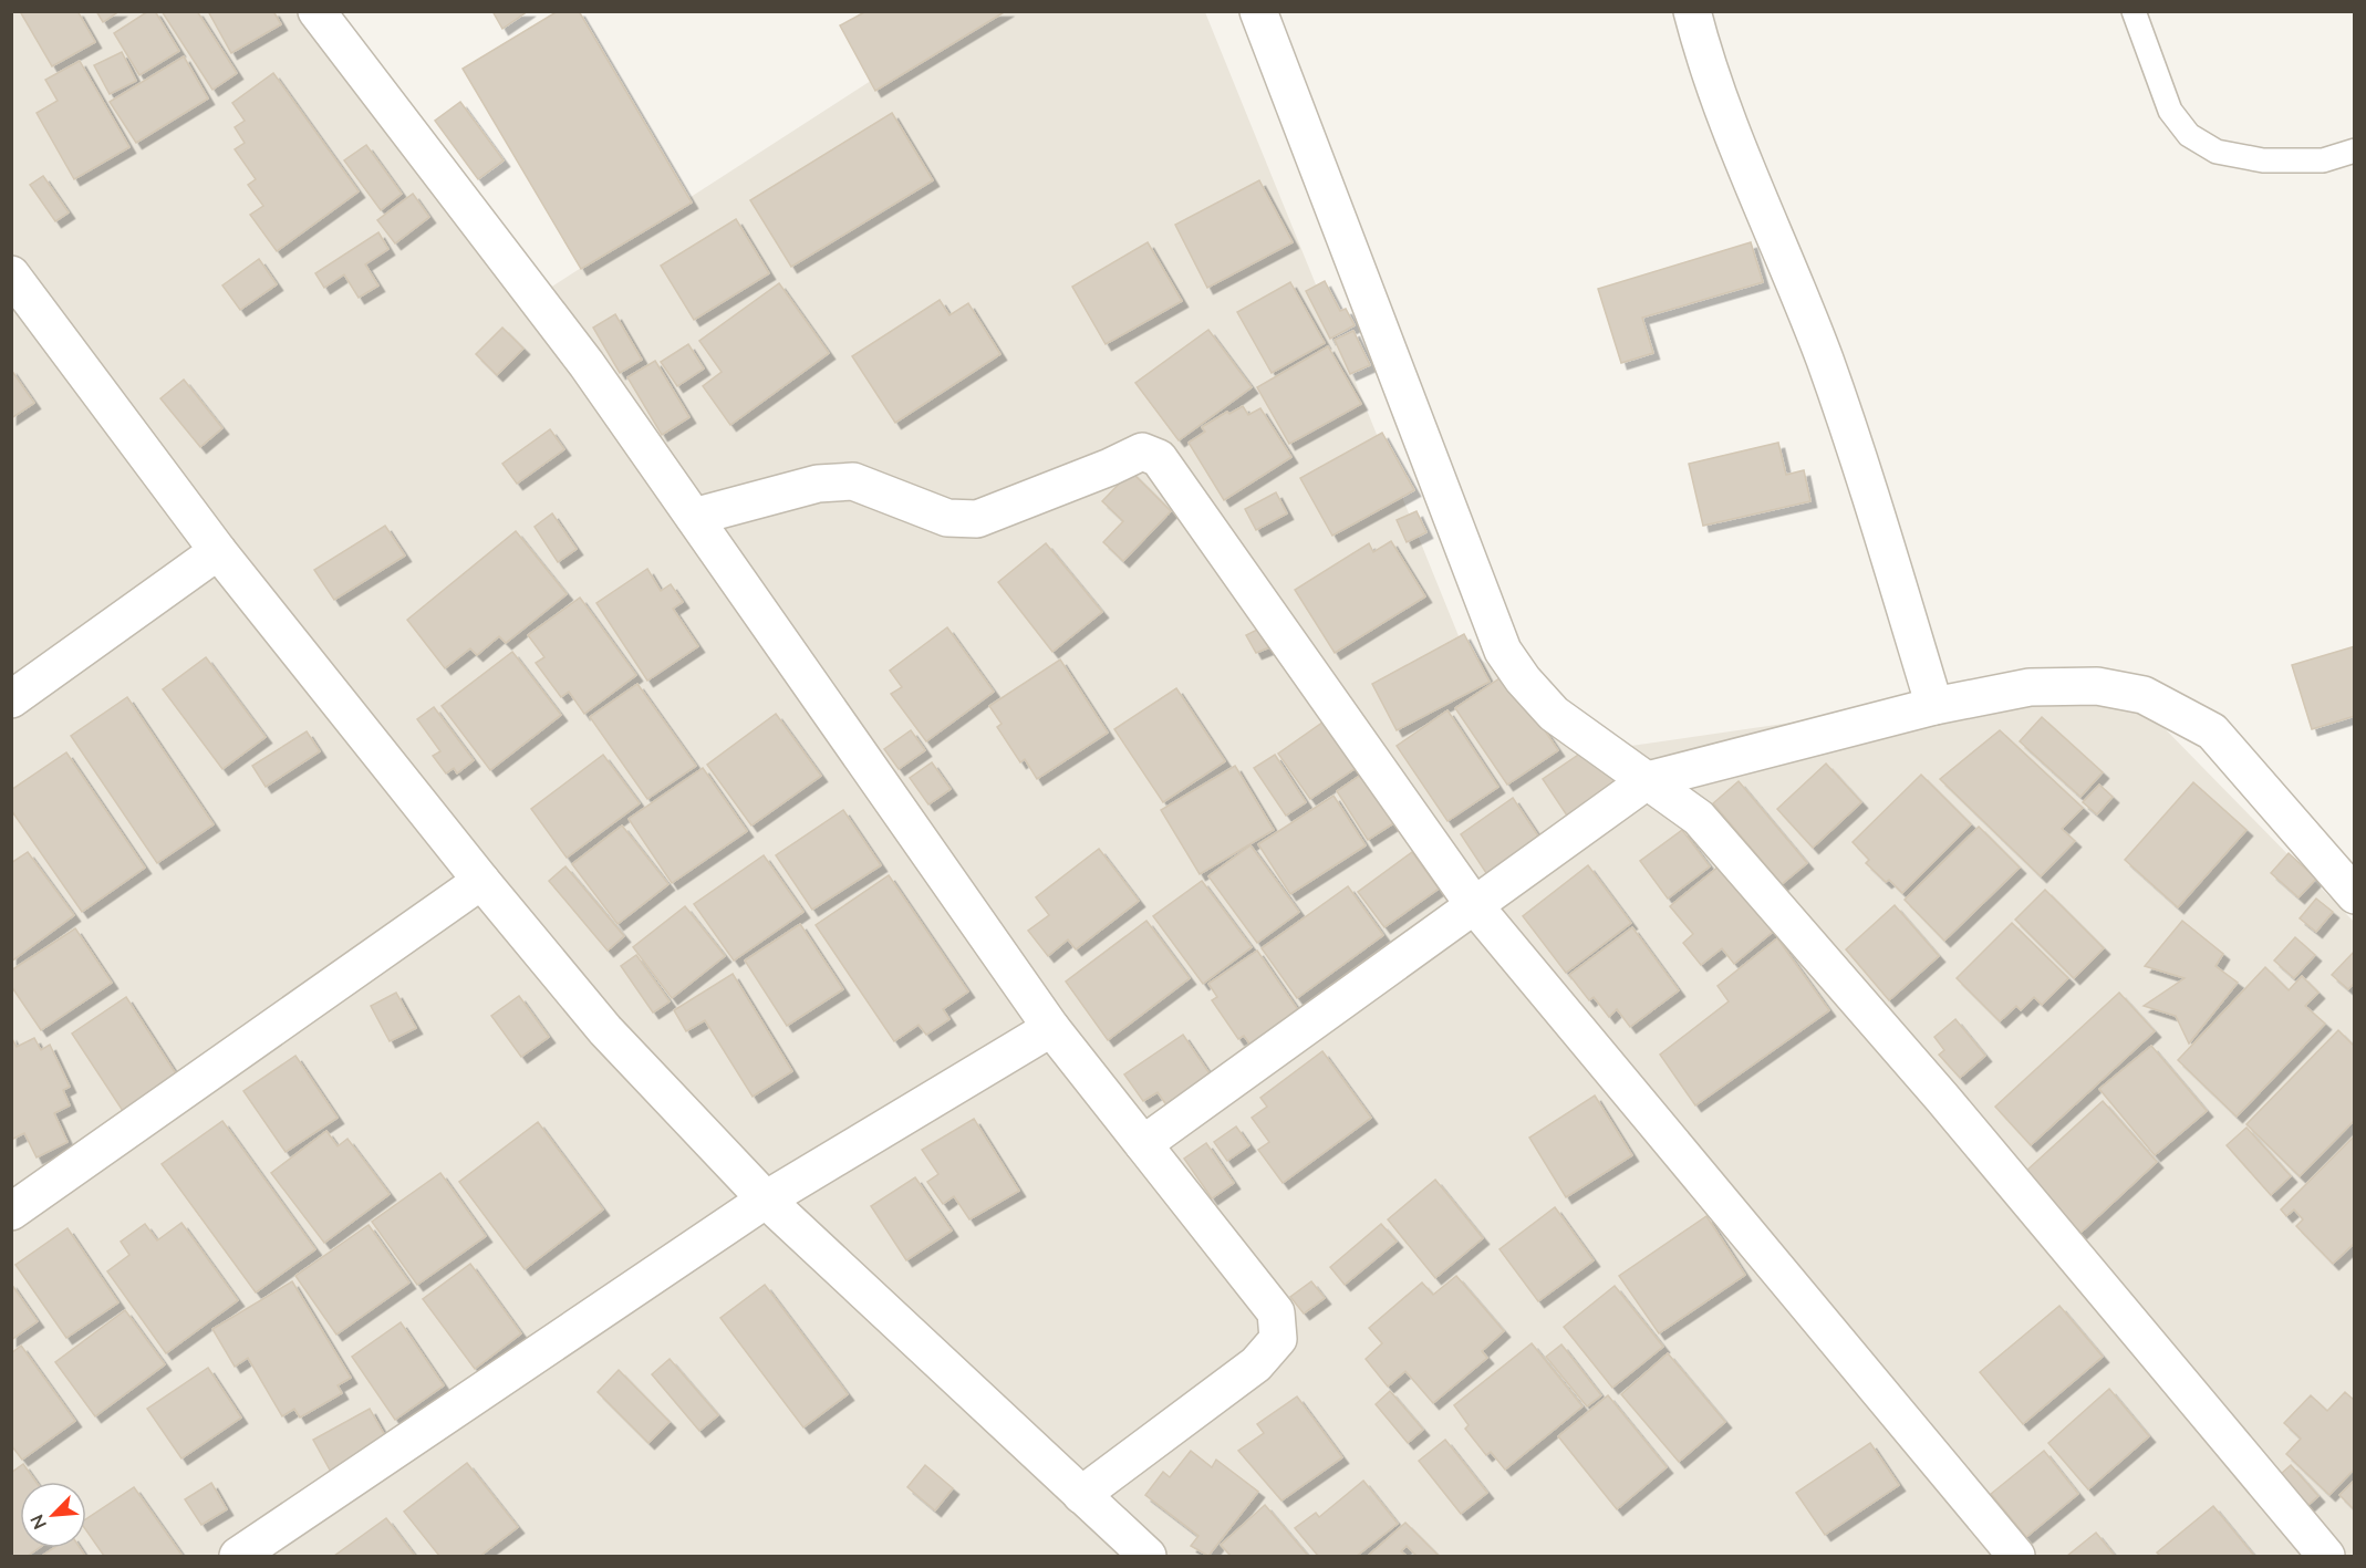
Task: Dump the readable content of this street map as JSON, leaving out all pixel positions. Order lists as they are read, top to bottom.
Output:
{
  "north": "bottom left"
}
